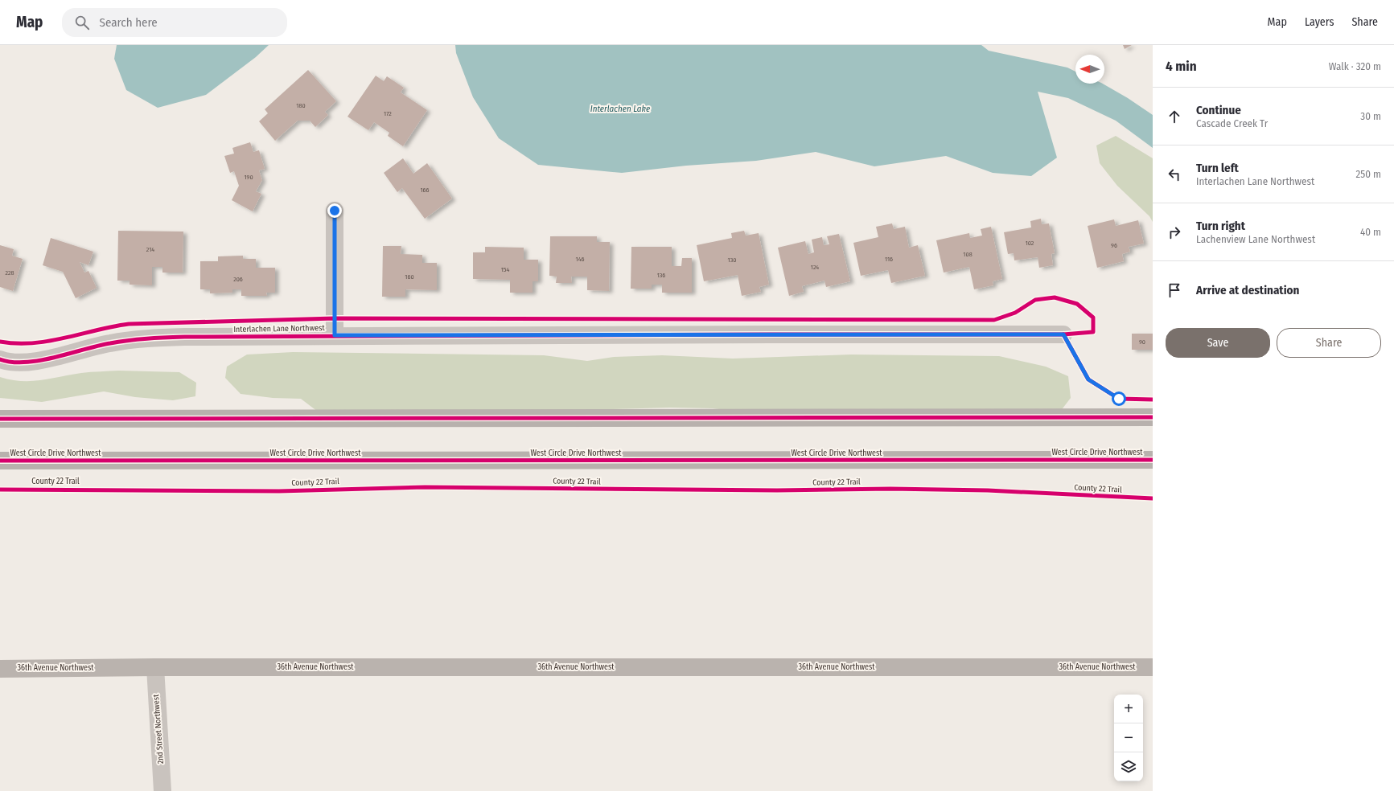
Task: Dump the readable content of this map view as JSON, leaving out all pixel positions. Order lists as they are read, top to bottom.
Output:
{
  "streets": {
    "main road": ["West Circle Drive Northwest"],
    "street": ["Interlachen Lane Northwest", "36th Avenue Northwest", "2nd Street Northwest"],
    "cycle path": ["County 22 Trail"]
  },
  "crossings": [
    ["36th Avenue Northwest", "2nd Street Northwest"]
  ],
  "water": ["Interlachen Lake"],
  "house_numbers": [
    "180",
    "172",
    "190",
    "166",
    "102",
    "96",
    "214",
    "108",
    "146",
    "116",
    "130",
    "124",
    "154",
    "228",
    "136",
    "160",
    "206",
    "90"
  ],
  "north": "left",
  "page": {
    "header": "Map",
    "search": "Search here",
    "nav": ["Map", "Layers", "Share"],
    "heading": ["4 min", "Walk · 320 m"],
    "list": [
      ["Continue", "Cascade Creek Tr", "30 m"],
      ["Turn left", "Interlachen Lane Northwest", "250 m"],
      ["Turn right", "Lachenview Lane Northwest", "40 m"],
      "Arrive at destination"
    ],
    "buttons": ["Save", "Share"],
    "map_buttons": ["+", "−"]
  }
}
